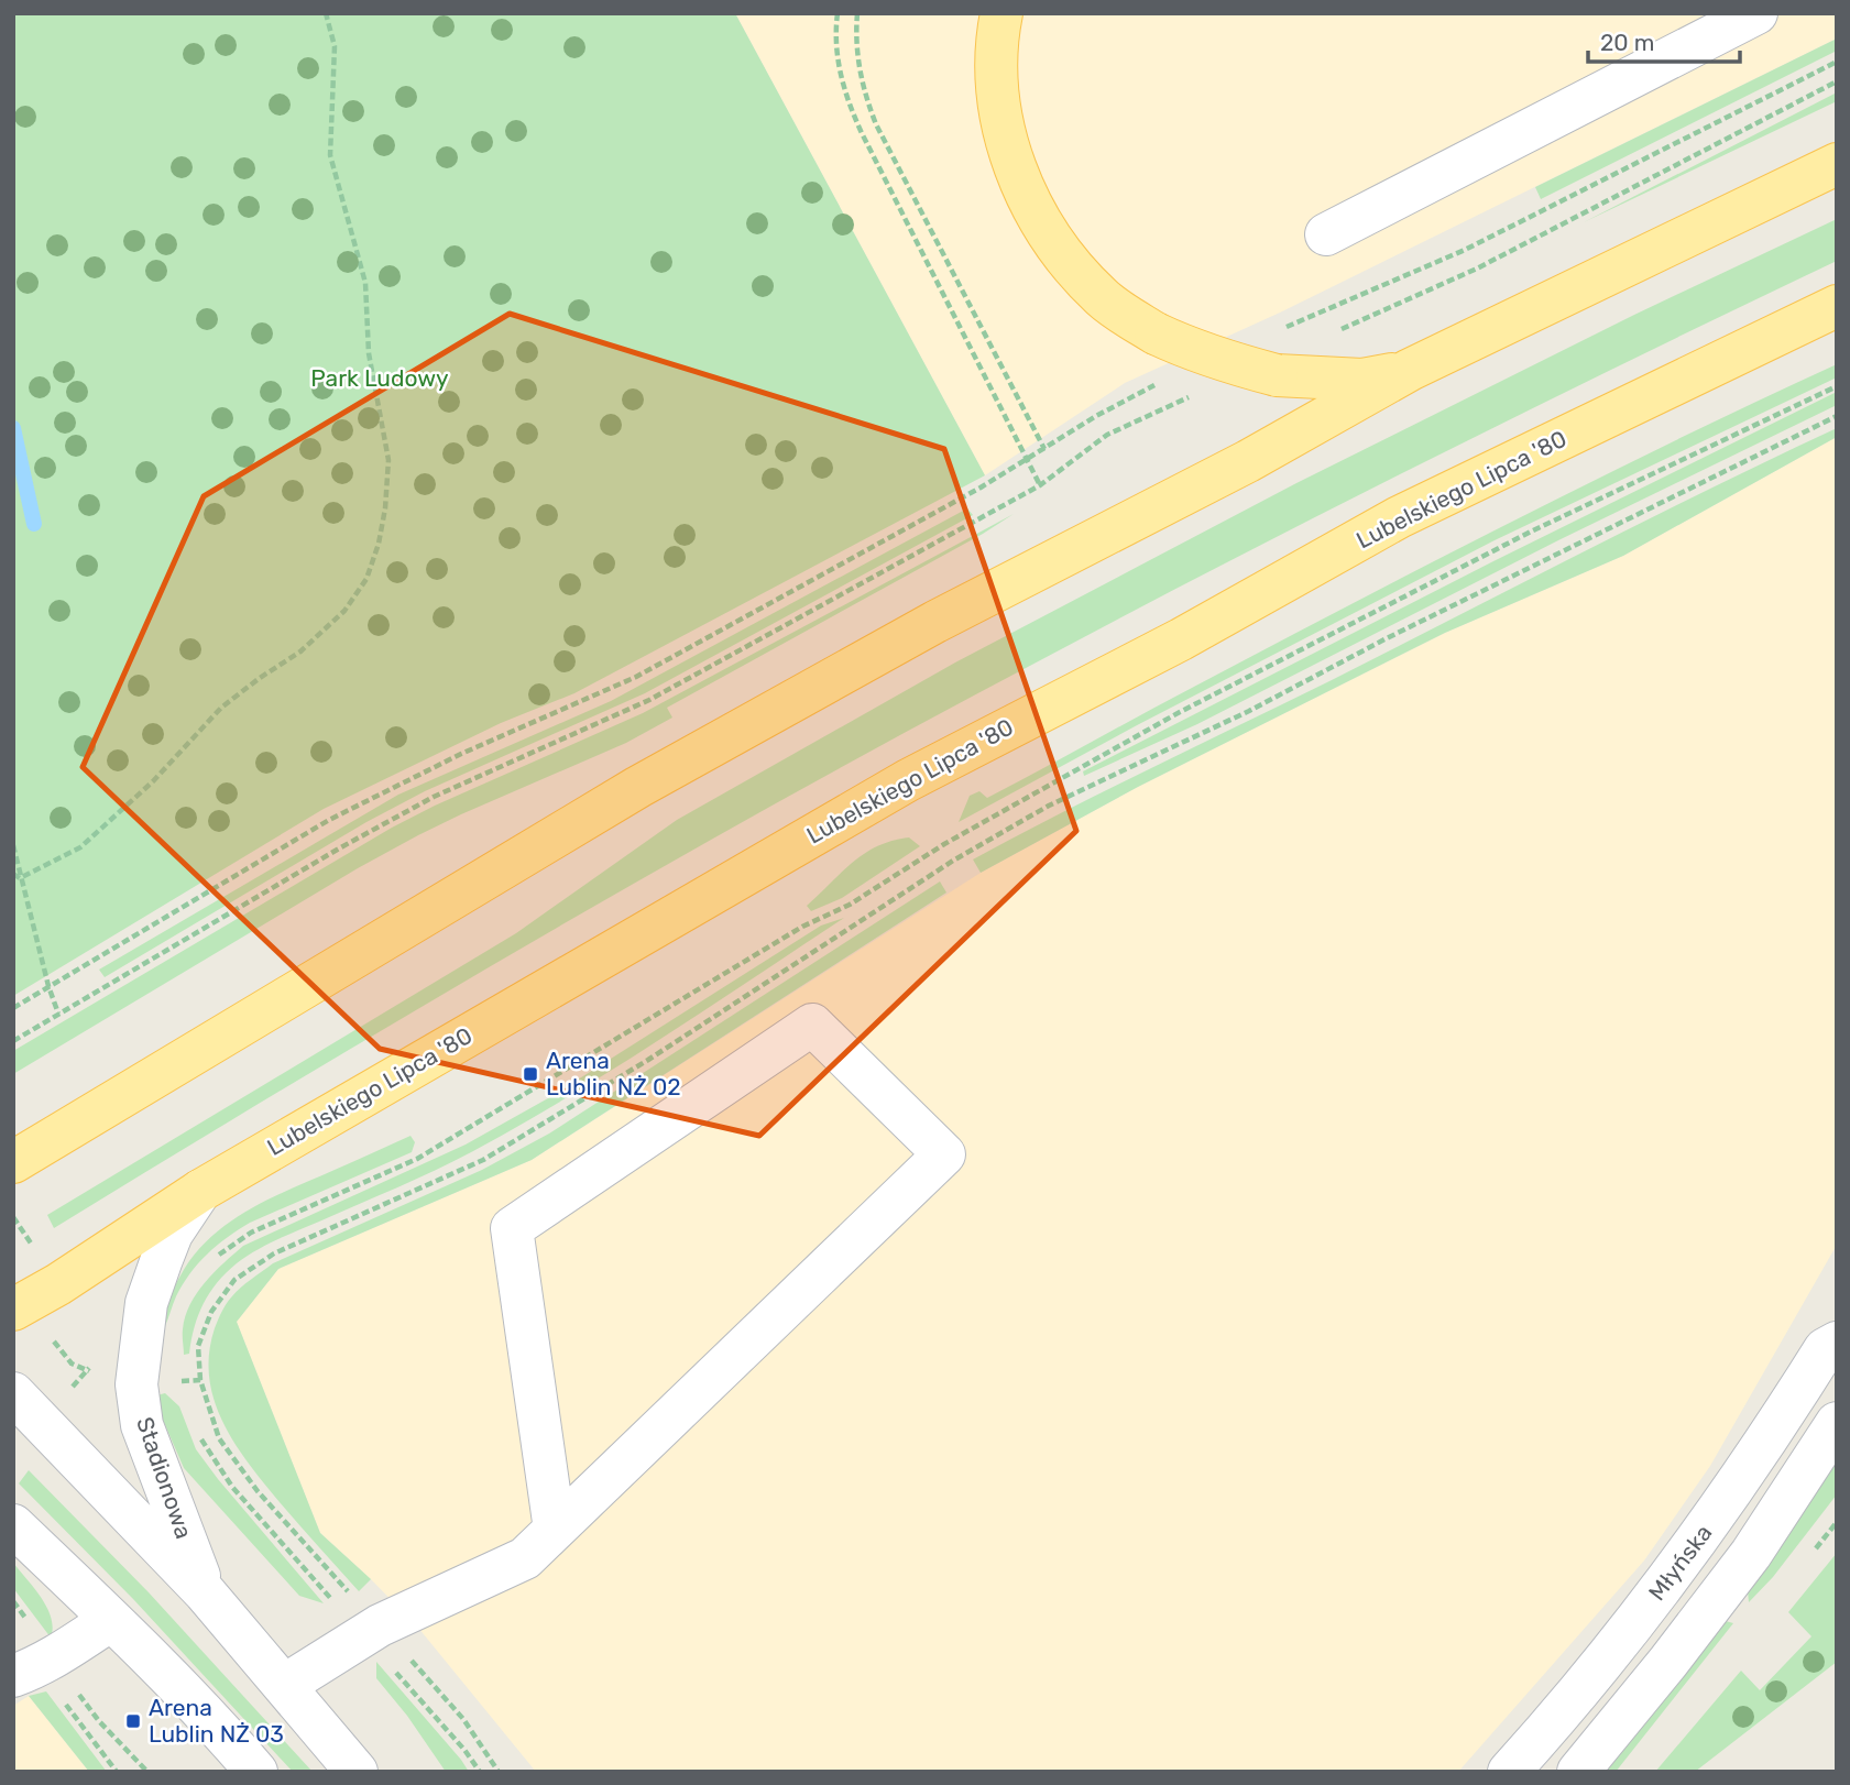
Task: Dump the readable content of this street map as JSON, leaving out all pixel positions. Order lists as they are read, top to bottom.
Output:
{
  "streets": {
    "main road": ["Lubelskiego Lipca '80"],
    "street": ["Stadionowa", "Młyńska"]
  },
  "crossings": [
    ["Lubelskiego Lipca '80", "Stadionowa"]
  ],
  "parks": ["Park Ludowy"],
  "places": {
    "transit": ["Arena Lublin NŻ 02", "Arena Lublin NŻ 03"]
  },
  "scale_bar": "20 m"
}
